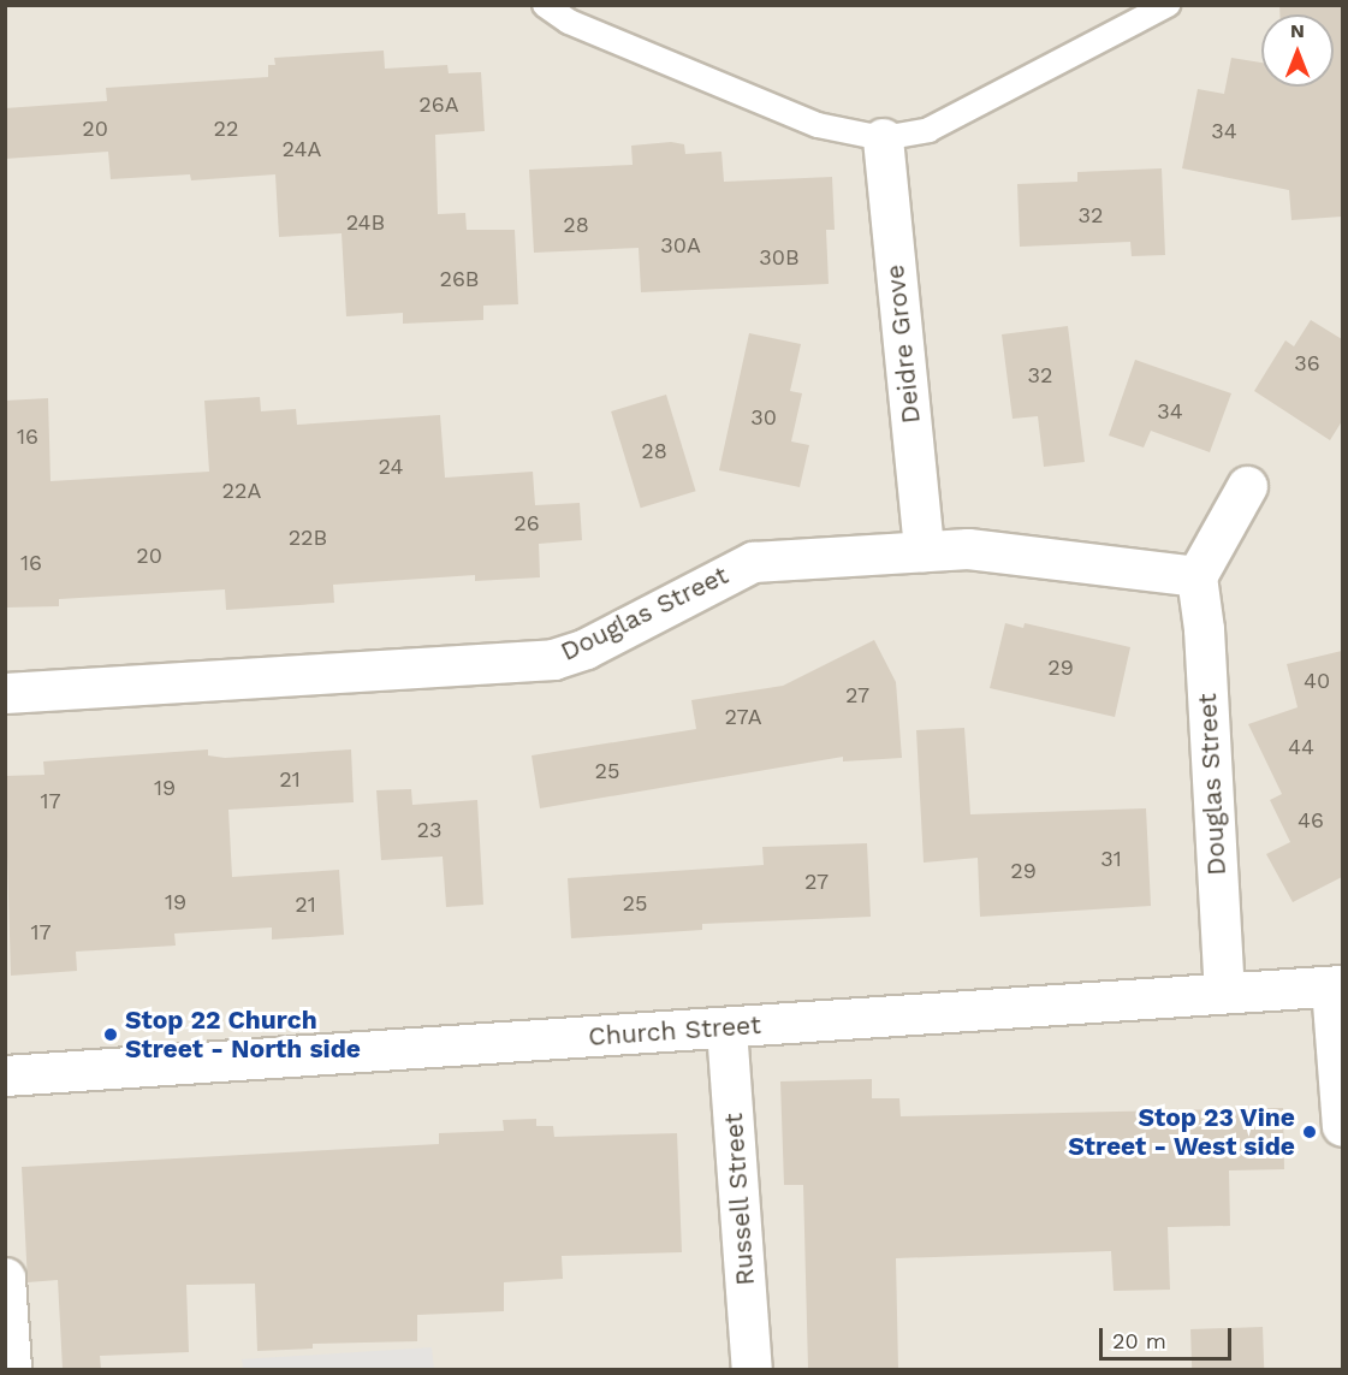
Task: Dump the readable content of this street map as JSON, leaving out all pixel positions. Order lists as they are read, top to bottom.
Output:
{
  "streets": {
    "street": [
      "Deidre Grove",
      "Douglas Street",
      "Church Street",
      "Russell Street"
    ]
  },
  "crossings": [
    ["Deidre Grove", "Douglas Street"],
    ["Douglas Street", "Church Street"],
    ["Church Street", "Russell Street"]
  ],
  "places": ["Stop 22 Church Street - North side", "Stop 23 Vine Street - West side"],
  "house_numbers": [
    "26A",
    "20",
    "22",
    "34",
    "24A",
    "32",
    "24B",
    "28",
    "30A",
    "30B",
    "26B",
    "36",
    "32",
    "34",
    "30",
    "16",
    "28",
    "24",
    "22A",
    "26",
    "22B",
    "20",
    "16",
    "29",
    "40",
    "27",
    "27A",
    "44",
    "25",
    "21",
    "19",
    "17",
    "46",
    "23",
    "31",
    "29",
    "27",
    "19",
    "25",
    "21",
    "17"
  ],
  "scale_bar": "20 m",
  "north": "top"
}
